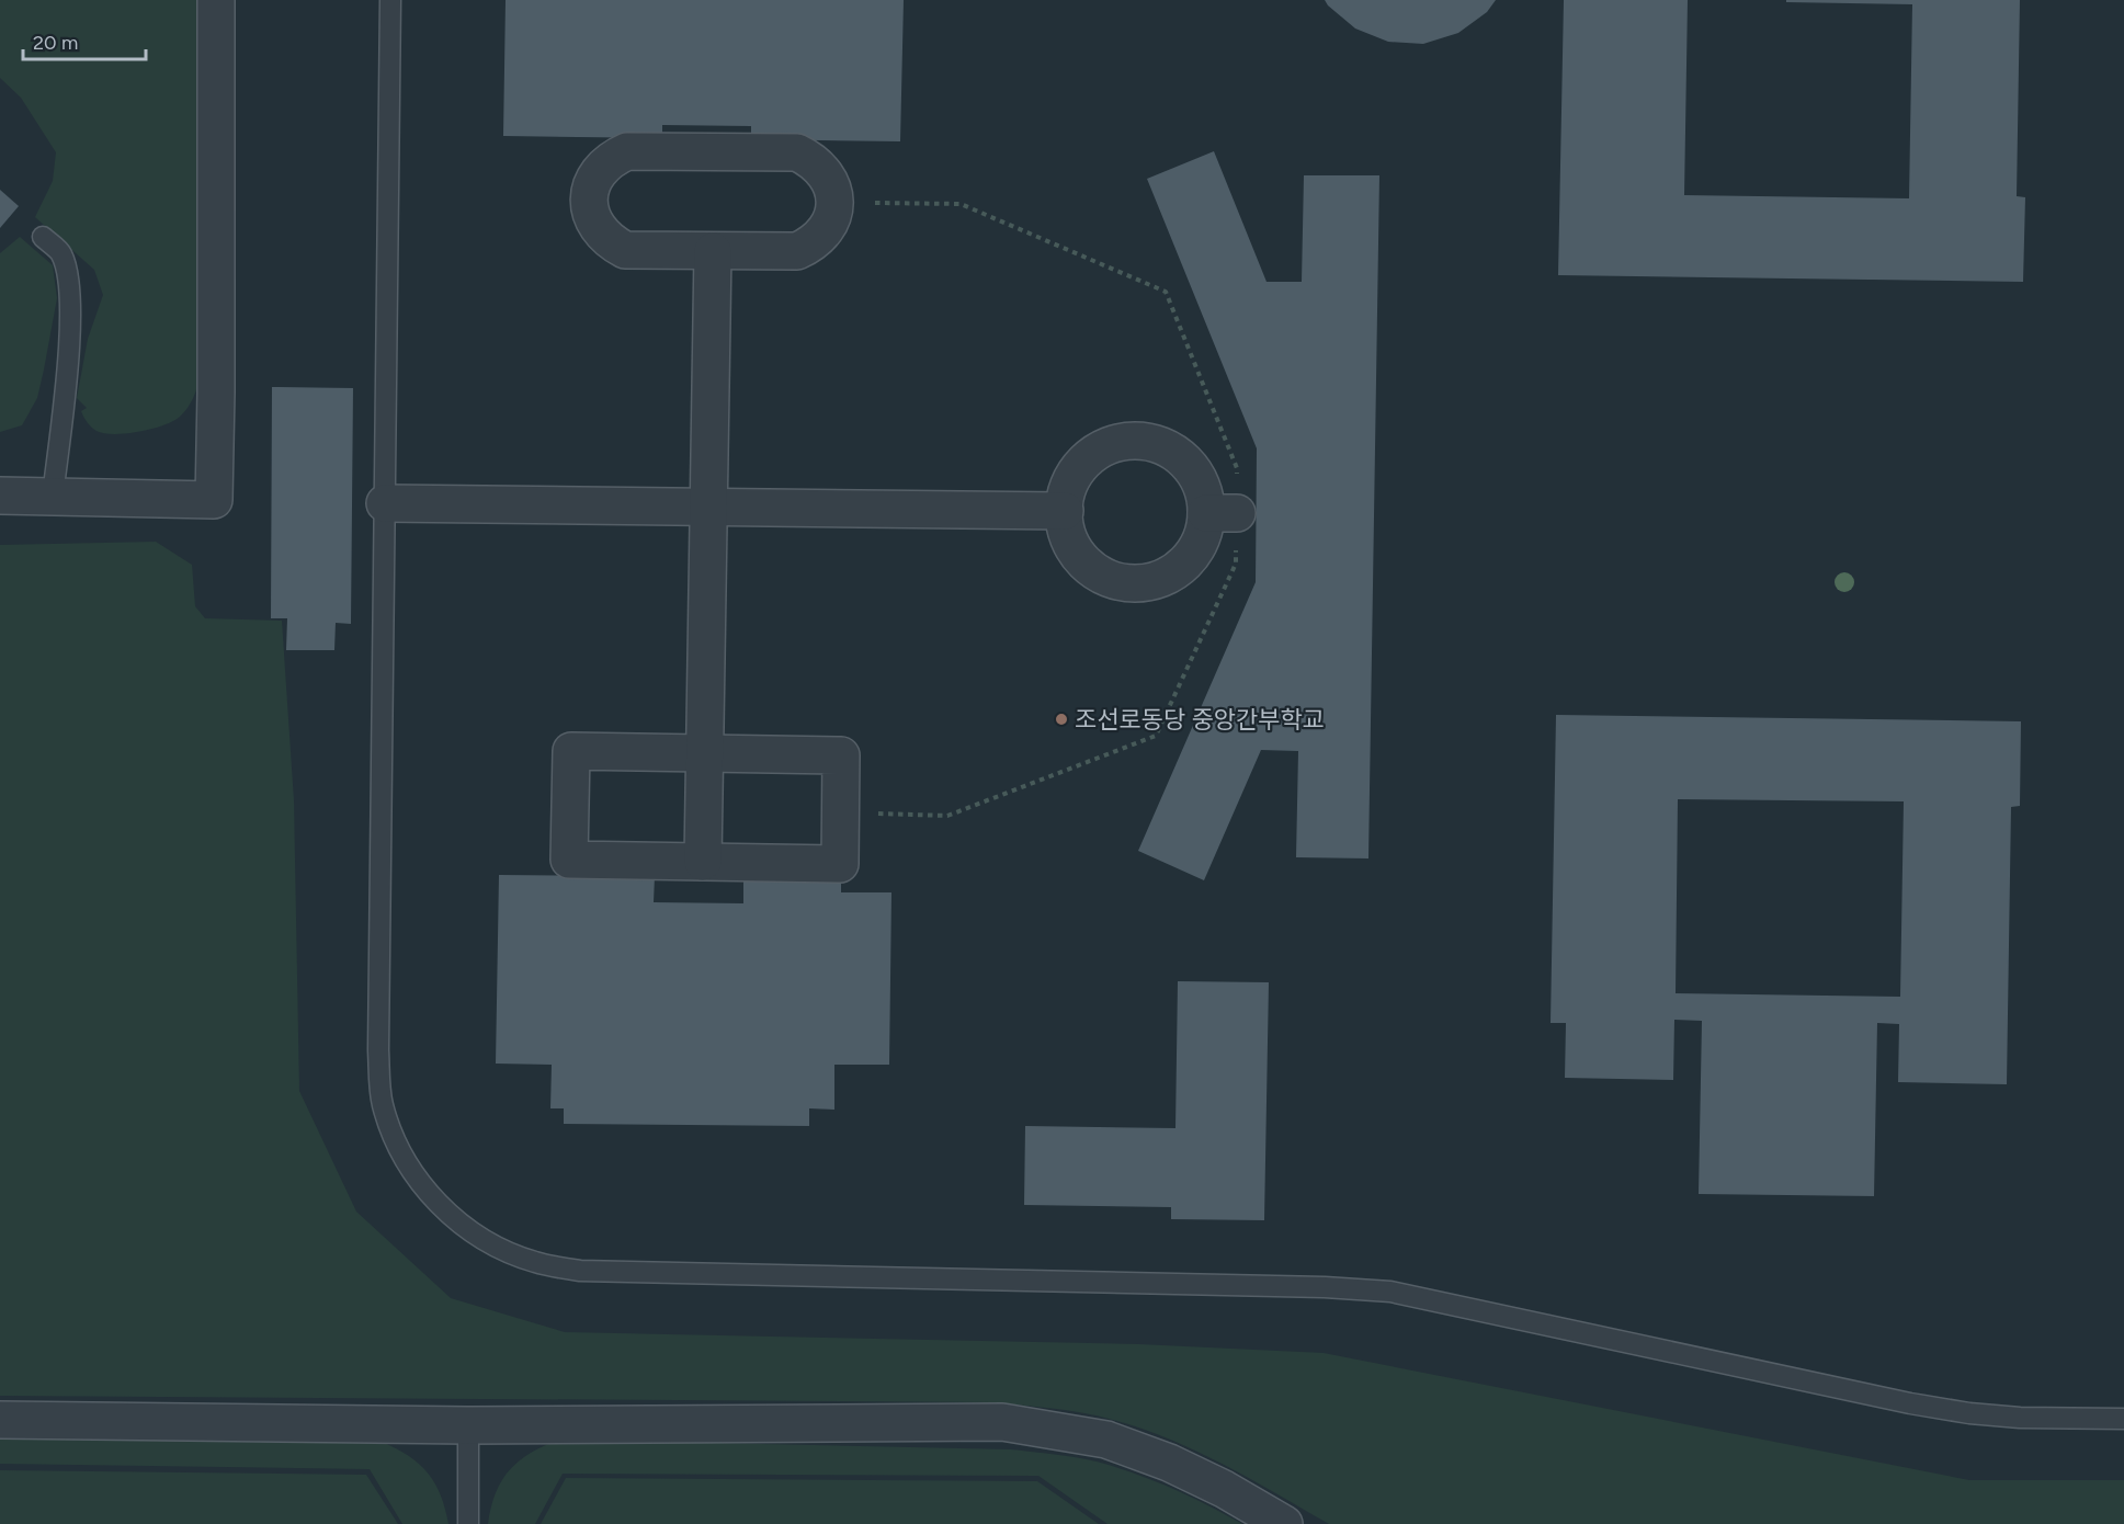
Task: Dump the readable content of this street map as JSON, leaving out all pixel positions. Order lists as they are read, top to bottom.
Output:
{
  "places": ["조선로동당 중앙간부학교"],
  "scale_bar": "20 m"
}
